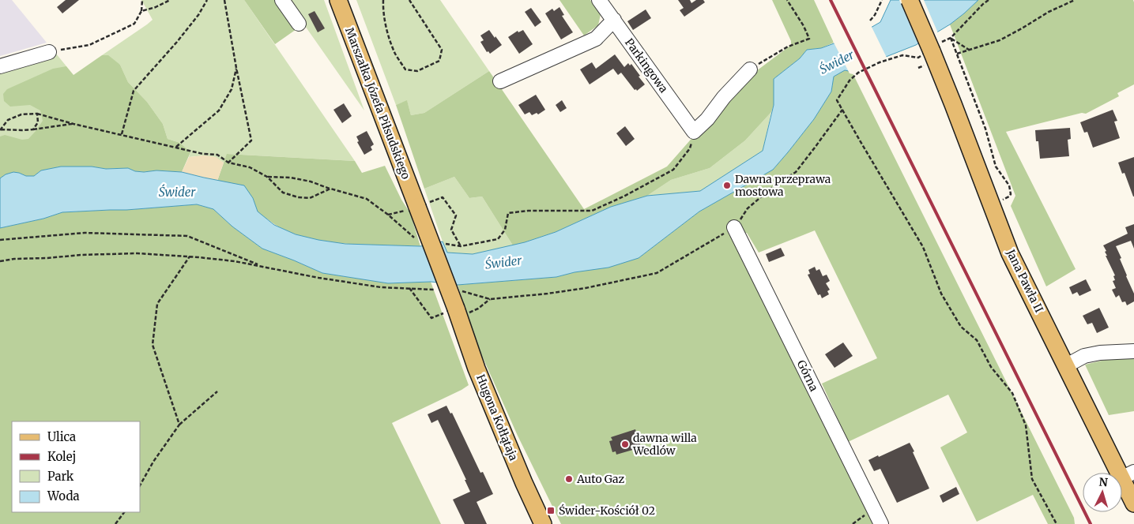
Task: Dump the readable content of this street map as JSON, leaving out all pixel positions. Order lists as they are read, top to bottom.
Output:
{
  "streets": {
    "main road": ["Marszałka Józefa Piłsudskiego", "Jana Pawła II", "Hugona Kołłątaja"],
    "street": ["Parkingowa", "Górna"]
  },
  "crossings": [
    ["Marszałka Józefa Piłsudskiego", "Hugona Kołłątaja"]
  ],
  "water": ["Świder"],
  "places": {
    "other": ["Dawna przeprawa mostowa", "dawna willa Wedlów", "Auto Gaz"],
    "transit": ["Świder-Kościół 02"]
  },
  "legend": [
    "Ulica",
    "Kolej",
    "Park",
    "Woda"
  ],
  "north": "top"
}
